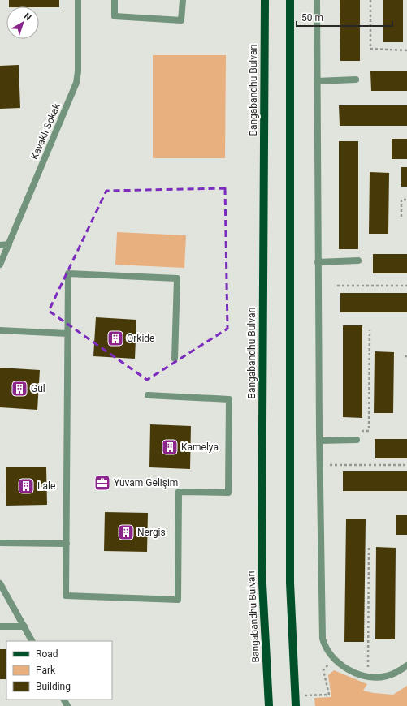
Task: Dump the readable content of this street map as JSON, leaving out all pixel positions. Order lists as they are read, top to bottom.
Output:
{
  "streets": {
    "main road": ["Bangabandhu Bulvarı"],
    "street": ["Kavaklı Sokak"]
  },
  "places": {
    "building": [
      "Orkide",
      "Gül",
      "Kamelya",
      "Lale",
      "Nergis"
    ],
    "office": ["Yuvam Gelişim"]
  },
  "legend": ["Road", "Park", "Building"],
  "scale_bar": "50 m",
  "north": "top right"
}
